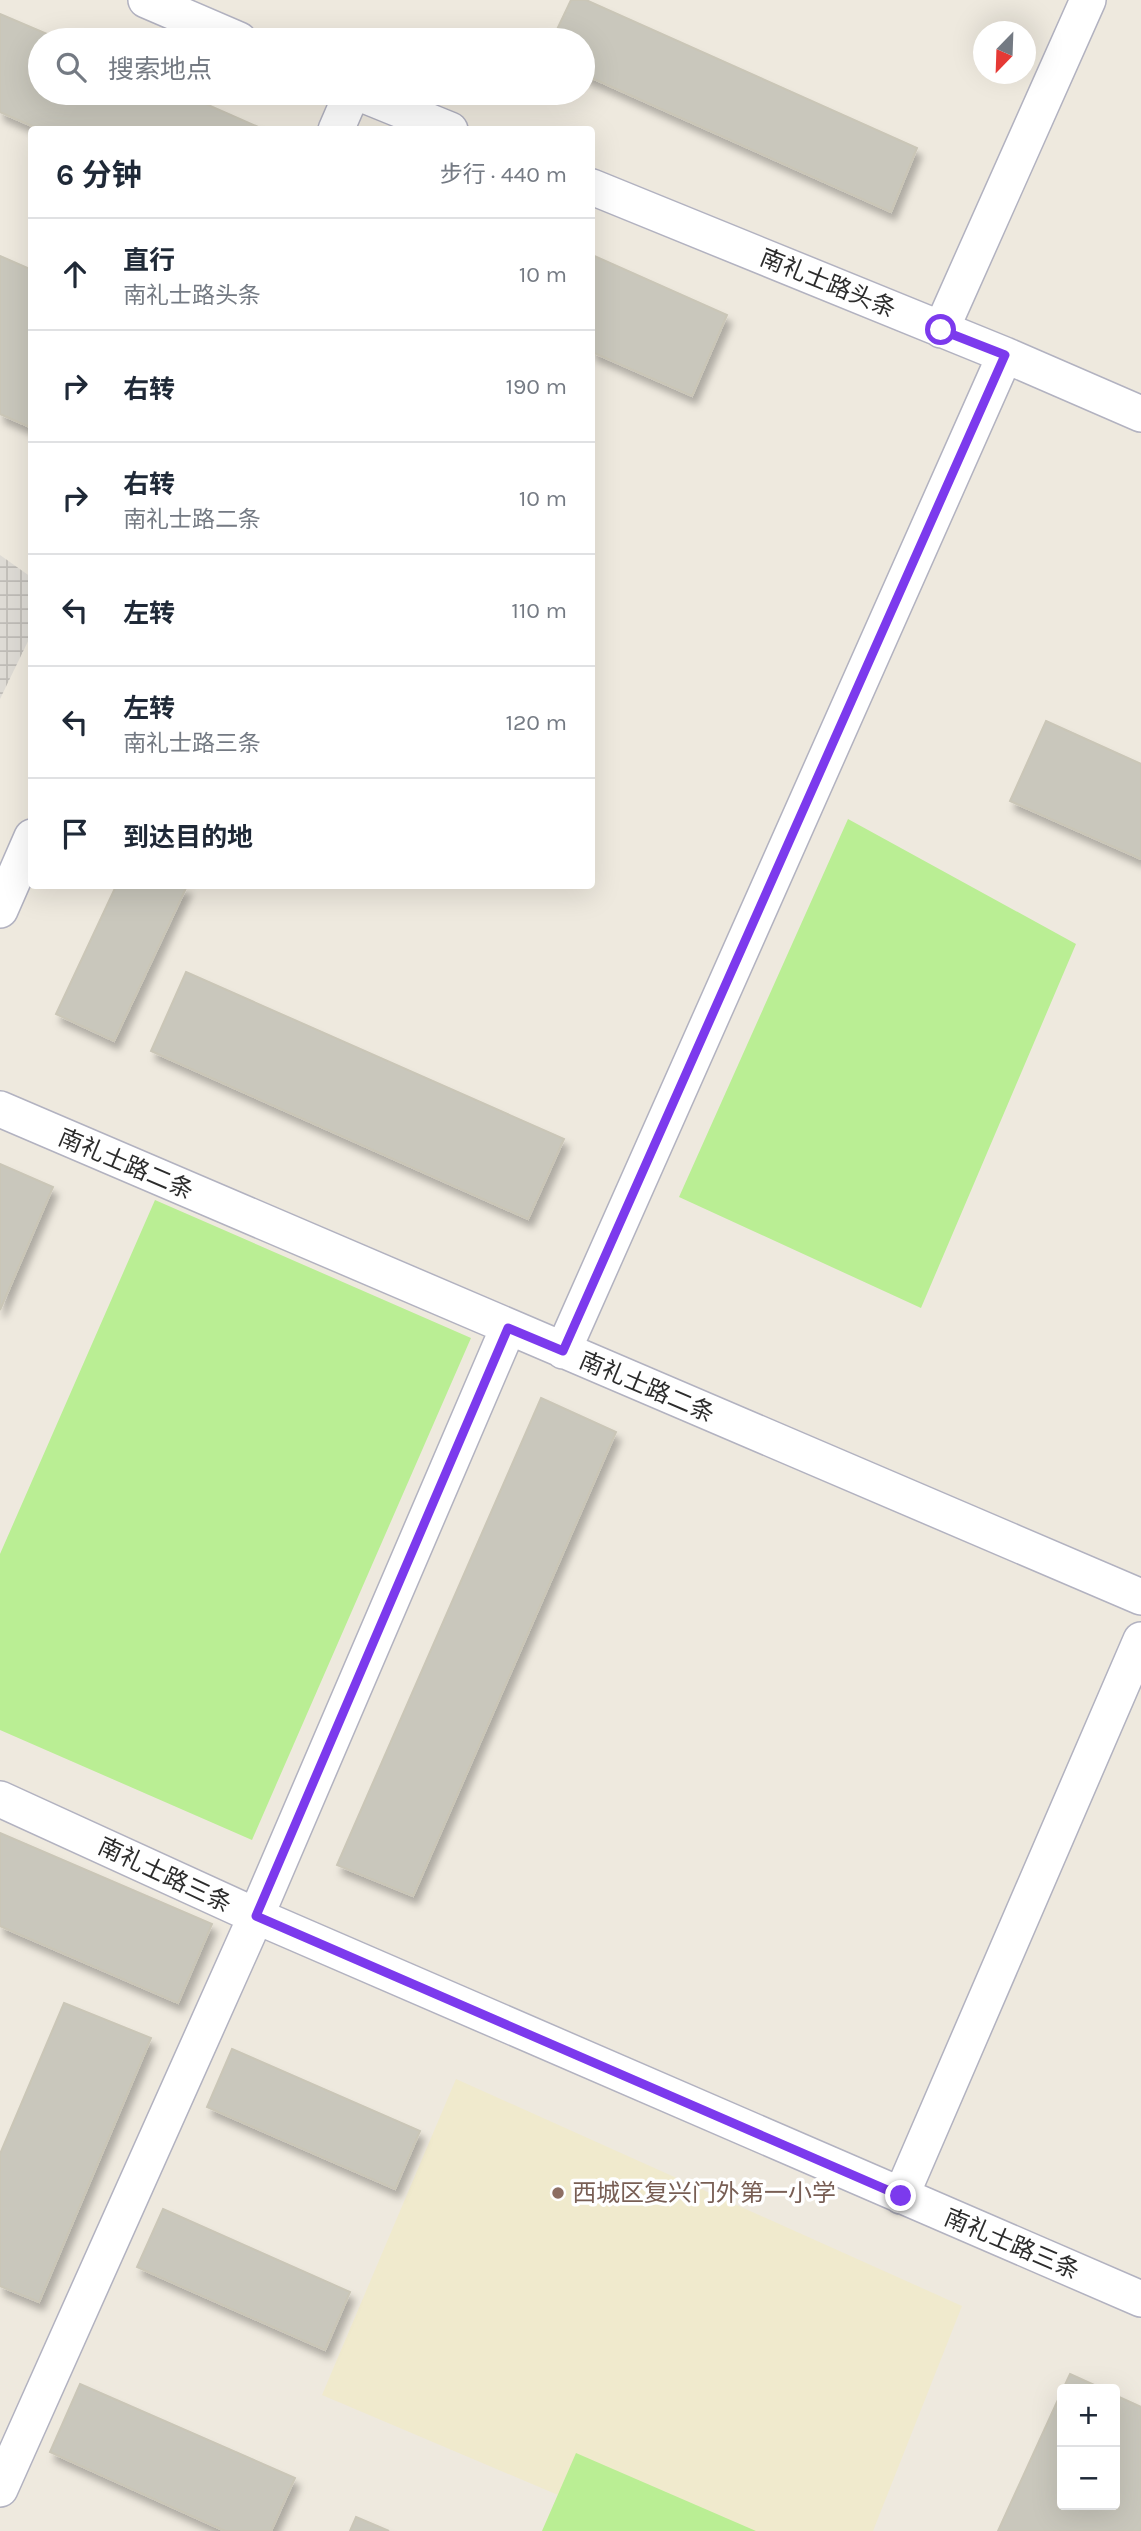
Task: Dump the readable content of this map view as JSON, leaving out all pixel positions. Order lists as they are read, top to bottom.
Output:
{
  "streets": {
    "street": ["南礼士路头条", "南礼士路二条", "南礼士路三条"]
  },
  "places": ["西城区复兴门外第一小学"],
  "north": "bottom left",
  "page": {
    "search": "搜索地点",
    "heading": ["6 分钟", "步行 · 440 m"],
    "list": [
      ["直行", "南礼士路头条", "10 m"],
      ["右转", "190 m"],
      ["右转", "南礼士路二条", "10 m"],
      ["左转", "110 m"],
      ["左转", "南礼士路三条", "120 m"],
      "到达目的地"
    ],
    "map_buttons": ["+", "−"]
  }
}
